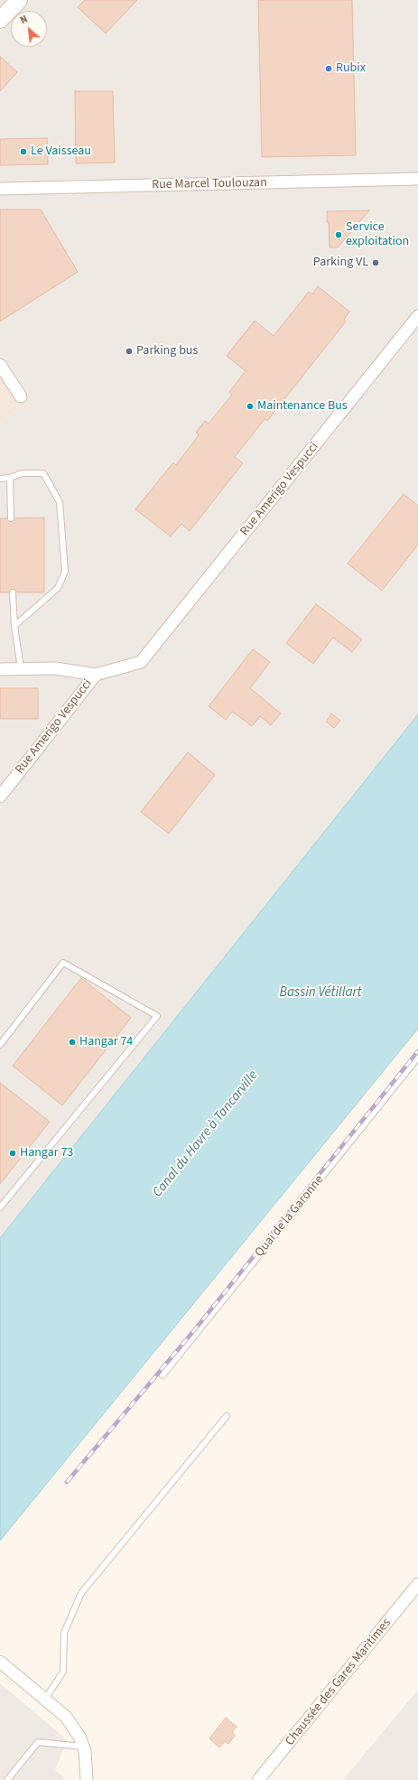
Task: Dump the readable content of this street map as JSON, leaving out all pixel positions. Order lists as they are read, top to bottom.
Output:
{
  "streets": {
    "street": ["Rue Marcel Toulouzan", "Rue Amerigo Vespucci", "Chaussée des Gares Maritimes"],
    "lane": ["Quai de la Garonne"]
  },
  "water": ["Bassin Vétillart", "Canal du Havre à Tancarville"],
  "places": [
    "Rubix",
    "Le Vaisseau",
    "Service exploitation",
    "Parking VL",
    "Parking bus",
    "Maintenance Bus",
    "Hangar 74",
    "Hangar 73"
  ],
  "north": "top left"
}
